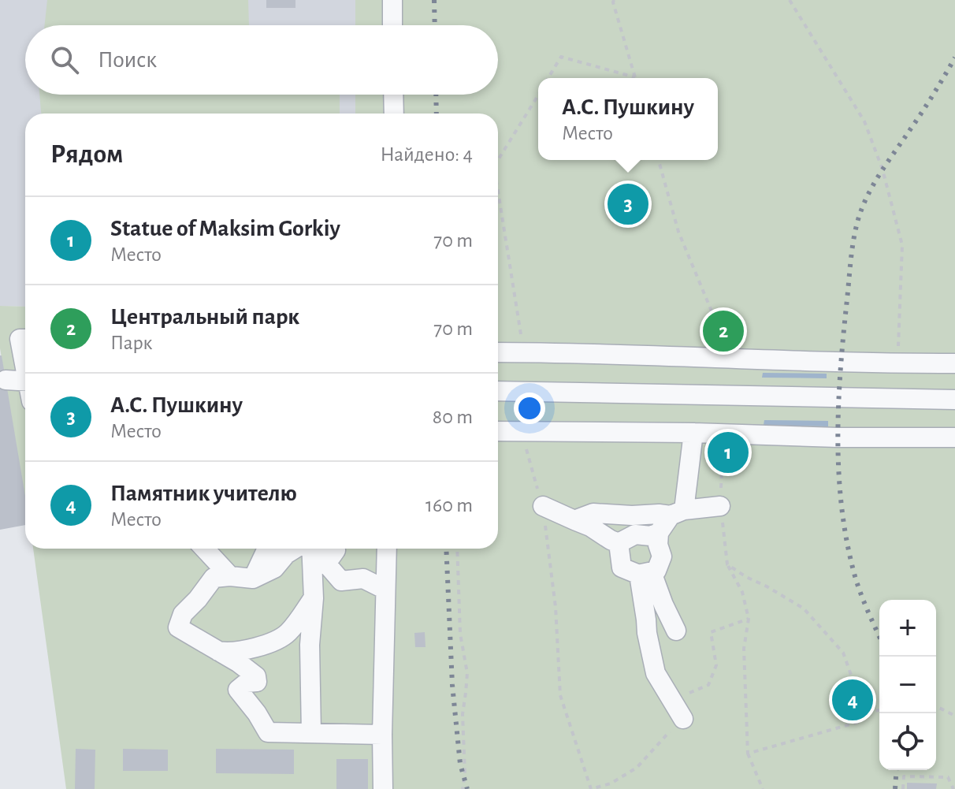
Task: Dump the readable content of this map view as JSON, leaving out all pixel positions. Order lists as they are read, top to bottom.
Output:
{
  "page": {
    "search": "Поиск",
    "popup": ["А.С. Пушкину", "Место"],
    "heading": ["Рядом", "Найдено: 4"],
    "pins": [
      "3",
      "2",
      "1",
      "4"
    ],
    "list": [
      {
        "mark": "1",
        "name": "Statue of Maksim Gorkiy",
        "note": "Место",
        "value": "70 m"
      },
      {
        "mark": "2",
        "name": "Центральный парк",
        "note": "Парк",
        "value": "70 m"
      },
      {
        "mark": "3",
        "name": "А.С. Пушкину",
        "note": "Место",
        "value": "80 m"
      },
      {
        "mark": "4",
        "name": "Памятник учителю",
        "note": "Место",
        "value": "160 m"
      }
    ],
    "map_buttons": ["+", "−"]
  }
}
